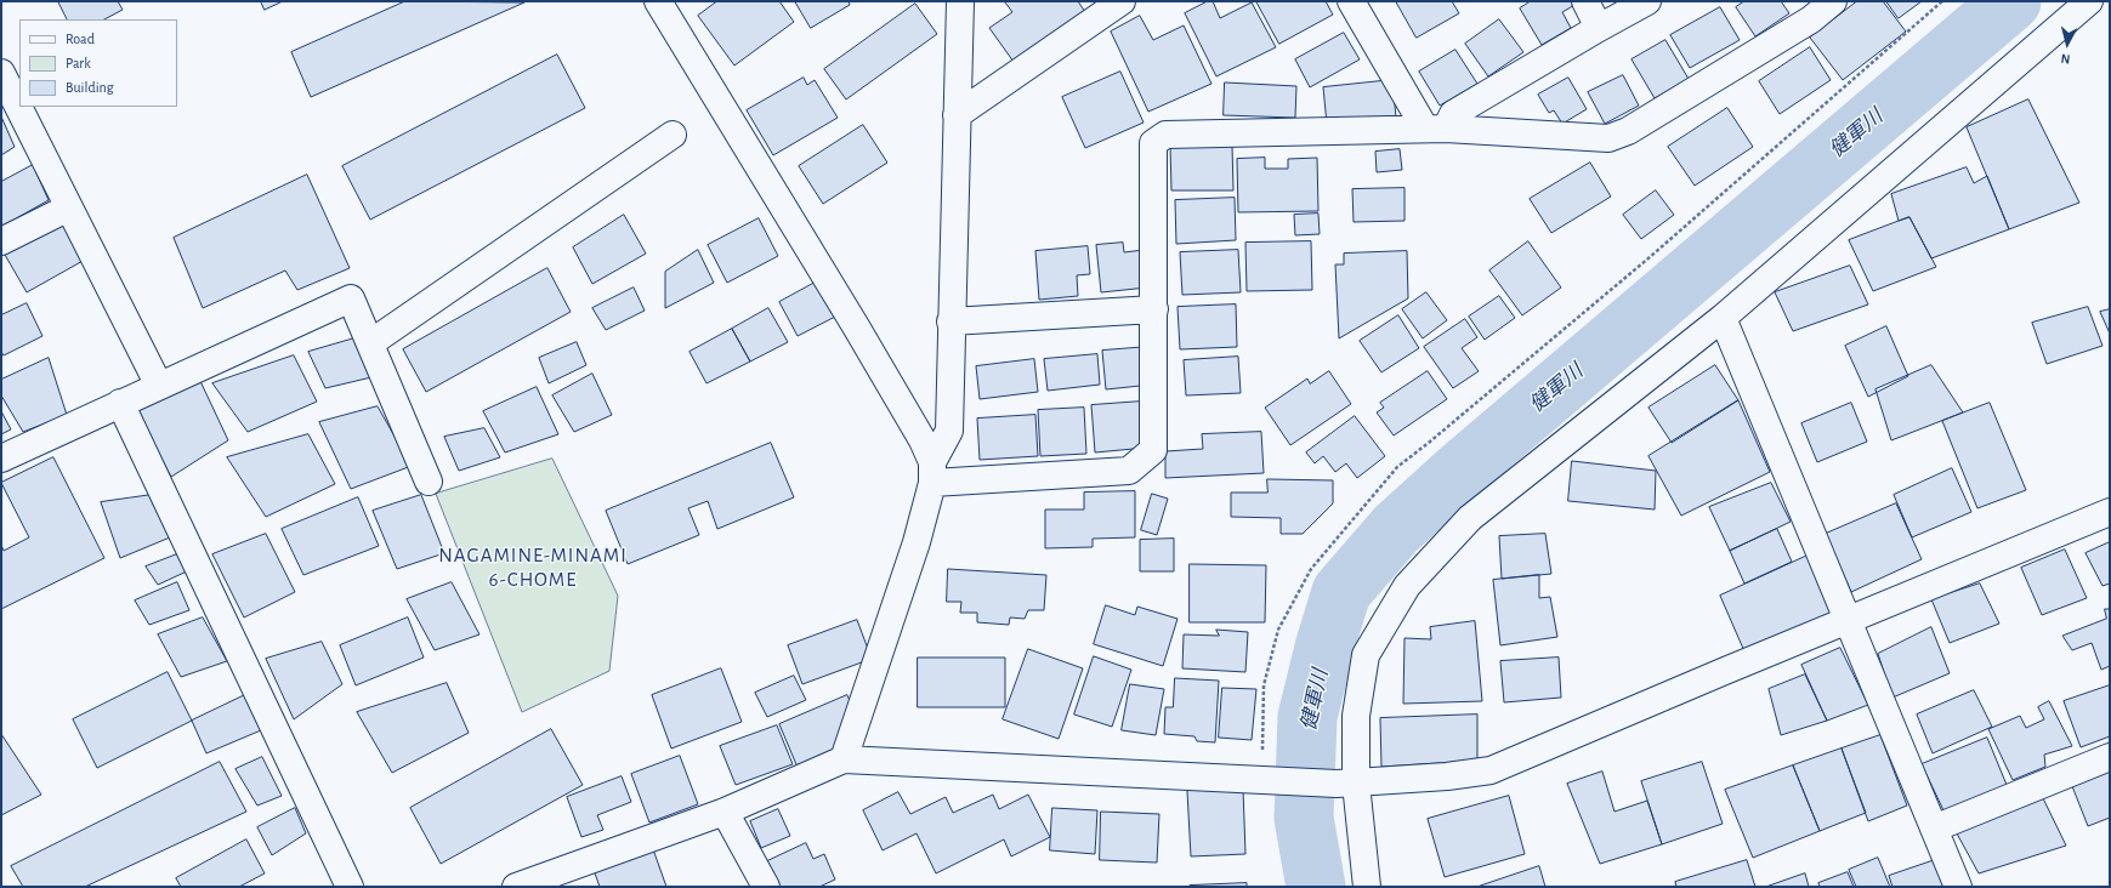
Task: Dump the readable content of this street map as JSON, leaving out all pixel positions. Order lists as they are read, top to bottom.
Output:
{
  "districts": ["NAGAMINE-MINAMI 6-CHOME"],
  "water": ["健軍川"],
  "legend": ["Road", "Park", "Building"],
  "north": "bottom"
}
